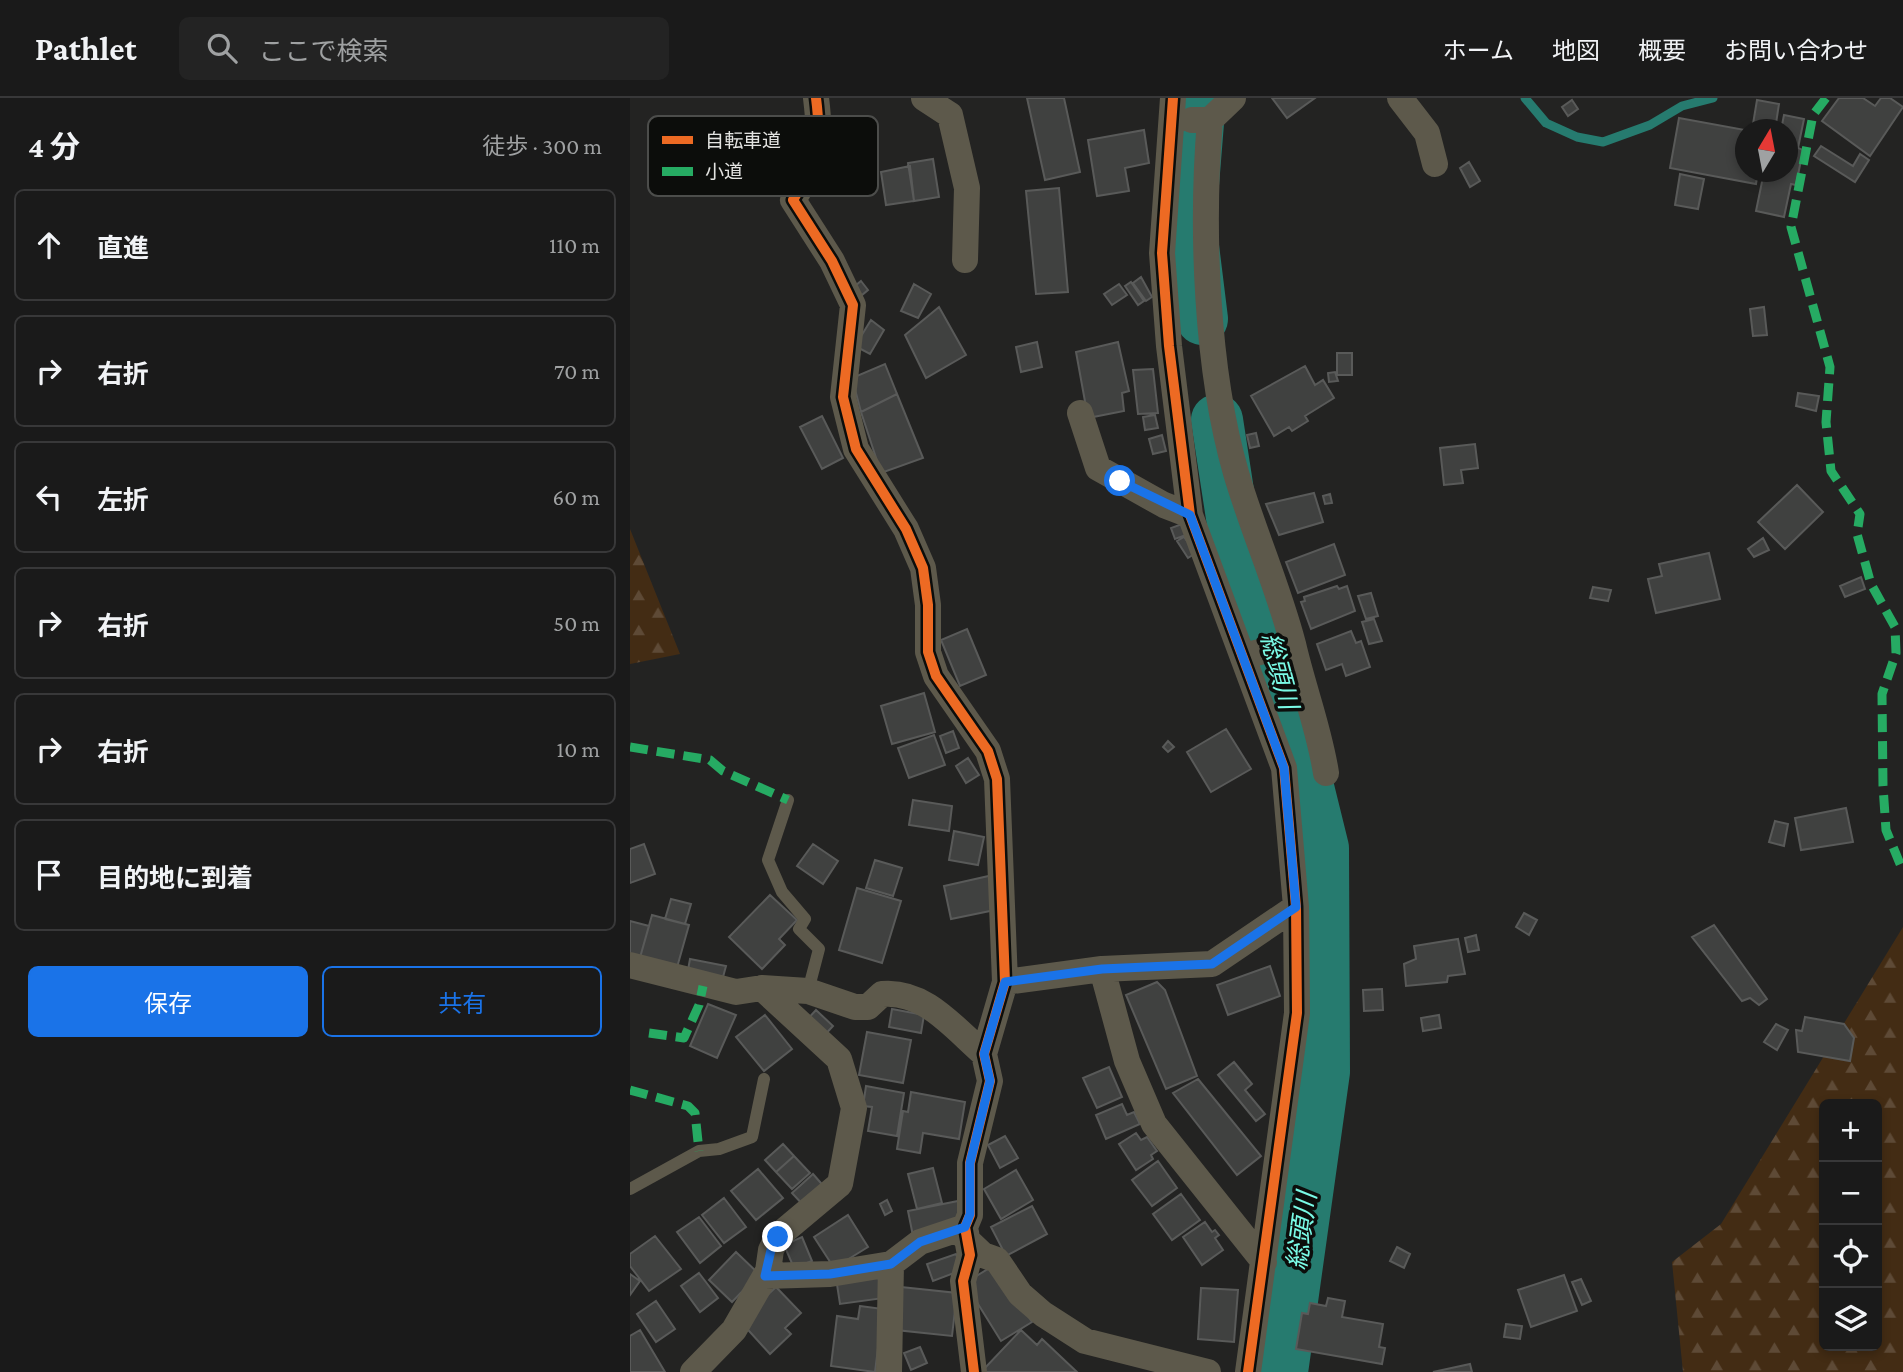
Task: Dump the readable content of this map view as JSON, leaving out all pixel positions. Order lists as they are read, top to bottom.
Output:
{
  "water": ["総頭川"],
  "legend": ["自転車道", "小道"],
  "north": "top",
  "page": {
    "header": "Pathlet",
    "search": "ここで検索",
    "nav": [
      "ホーム",
      "地図",
      "概要",
      "お問い合わせ"
    ],
    "heading": ["4 分", "徒歩 · 300 m"],
    "list": [
      ["直進", "110 m"],
      ["右折", "70 m"],
      ["左折", "60 m"],
      ["右折", "50 m"],
      ["右折", "10 m"],
      "目的地に到着"
    ],
    "buttons": ["保存", "共有"],
    "map_buttons": ["+", "−"]
  }
}
